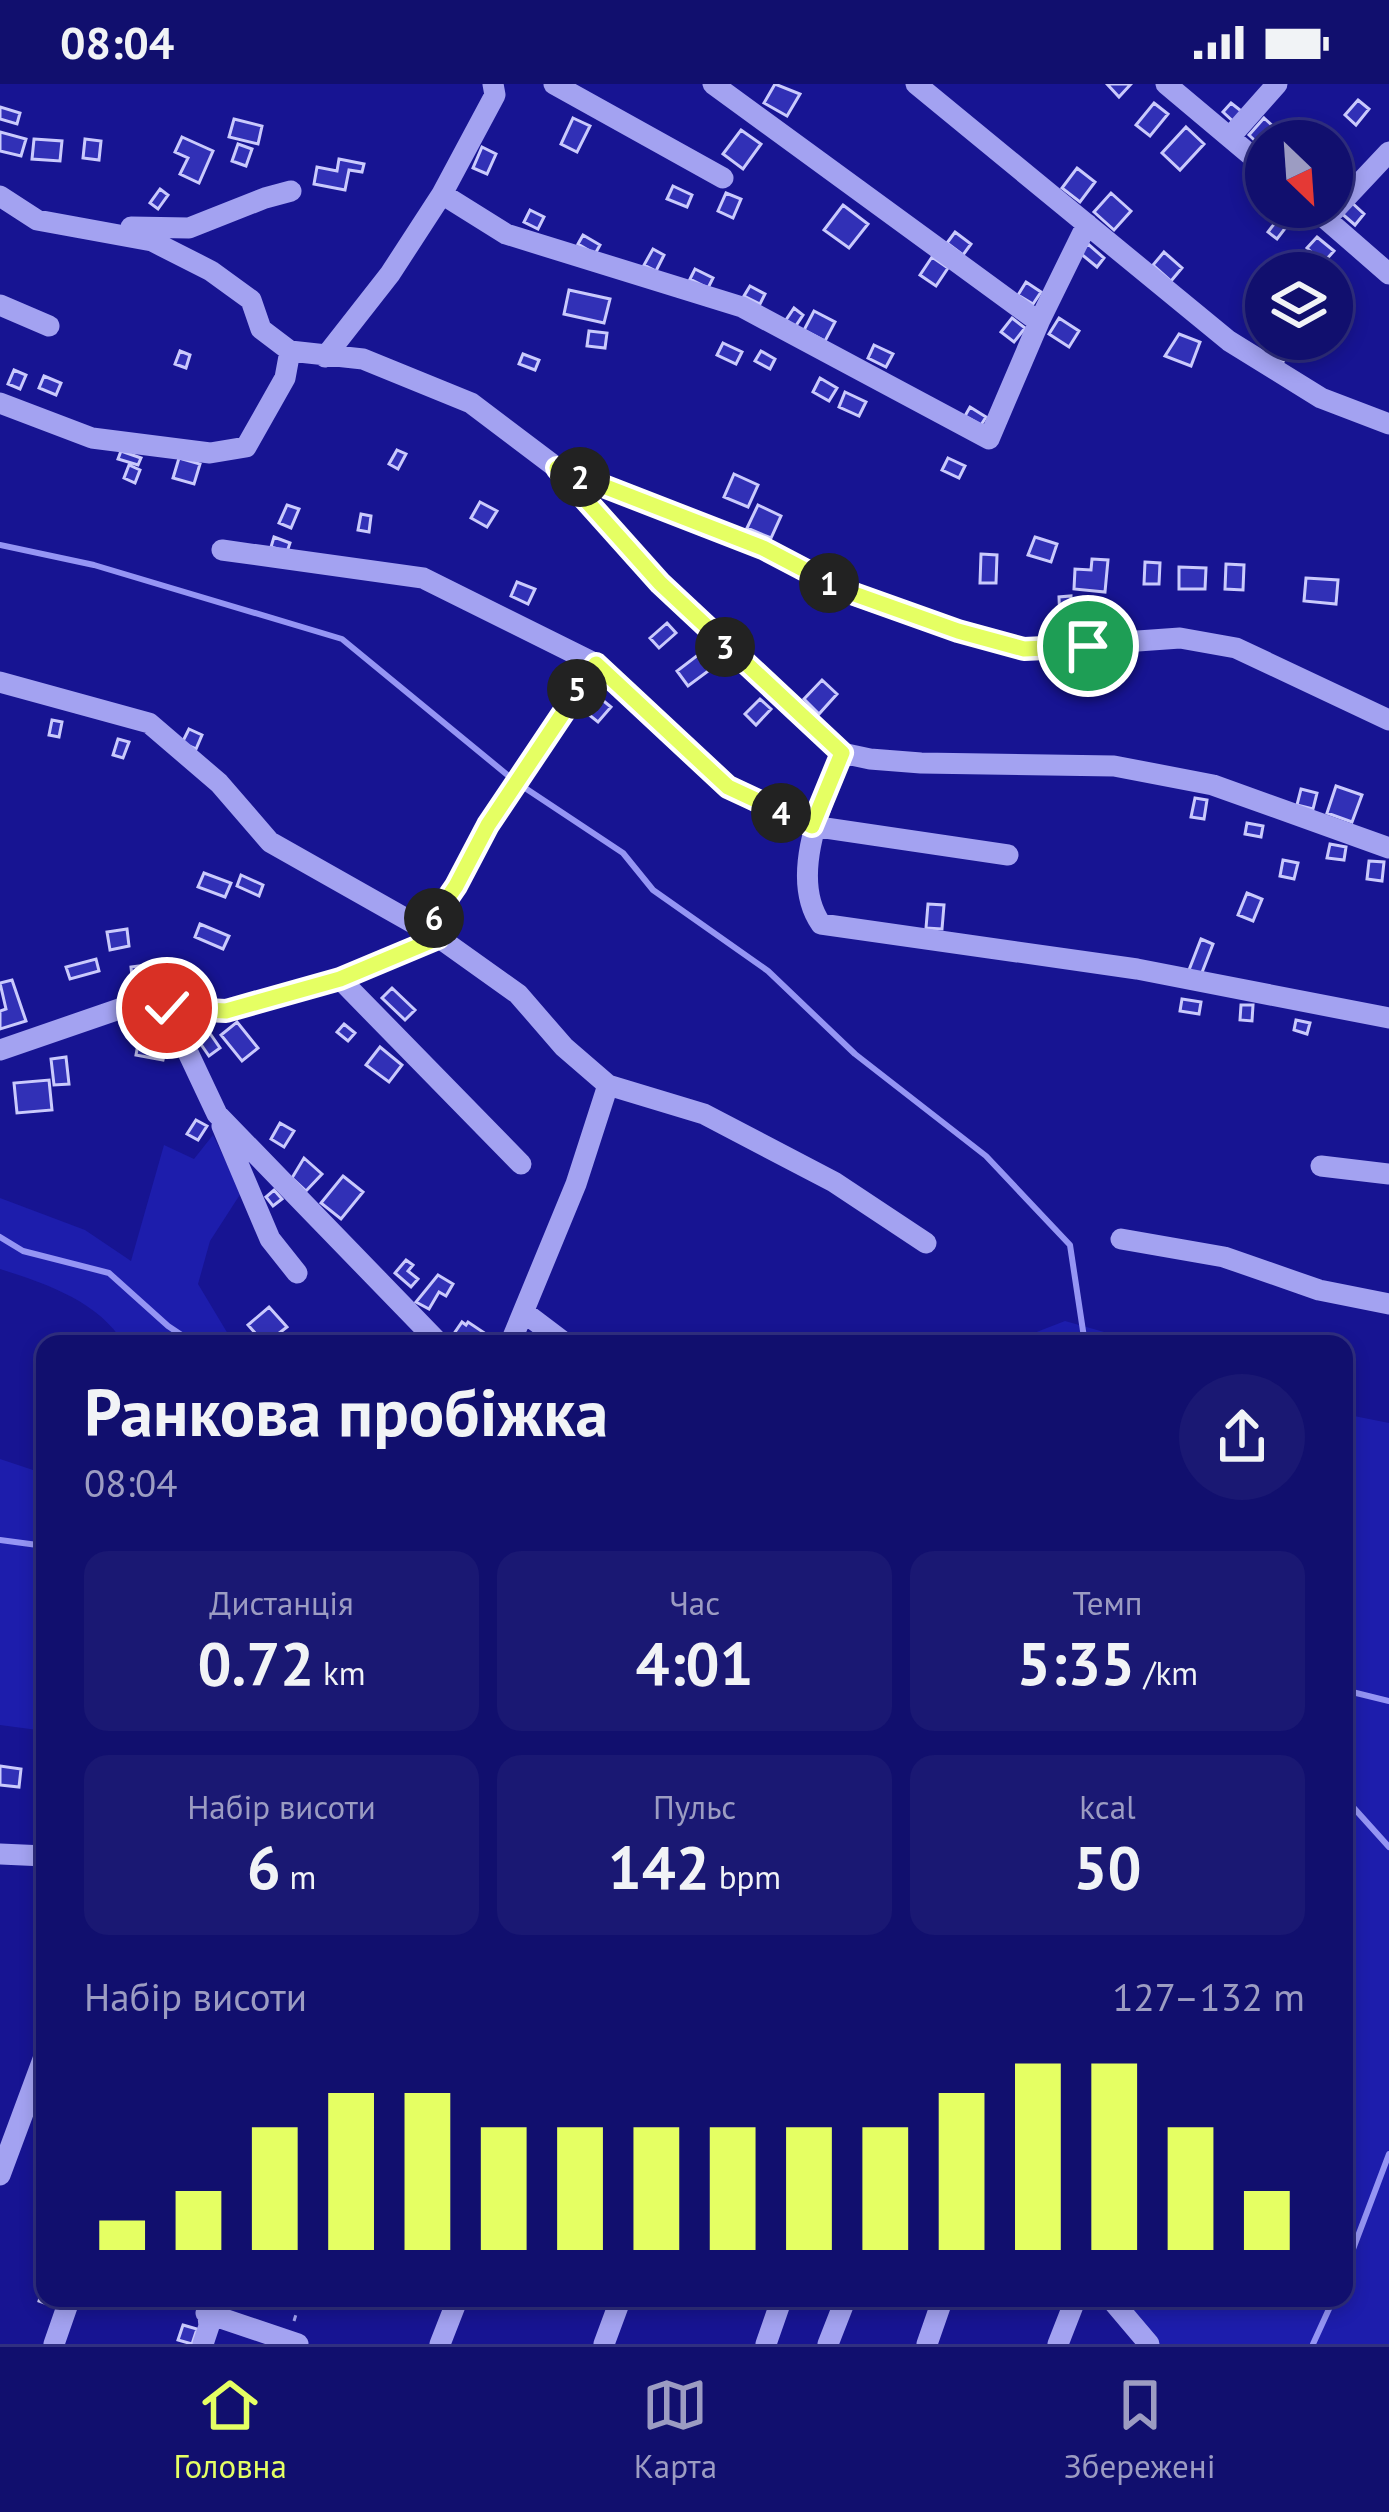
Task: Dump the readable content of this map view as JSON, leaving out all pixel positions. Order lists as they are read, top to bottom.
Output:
{
  "north": "bottom right",
  "page": {
    "status": "08:04",
    "pins": [
      "2",
      "1",
      "3",
      "5",
      "4",
      "6"
    ],
    "heading": ["Ранкова пробіжка", "08:04"],
    "stats": [
      ["Дистанція", "0.72 km"],
      ["Час", "4:01"],
      ["Темп", "5:35 /km"],
      ["Набір висоти", "6 m"],
      ["Пульс", "142 bpm"],
      ["kcal", "50"]
    ],
    "chart": ["Набір висоти", "127–132 m"],
    "tabs": ["Головна", "Карта", "Збережені"]
  }
}
